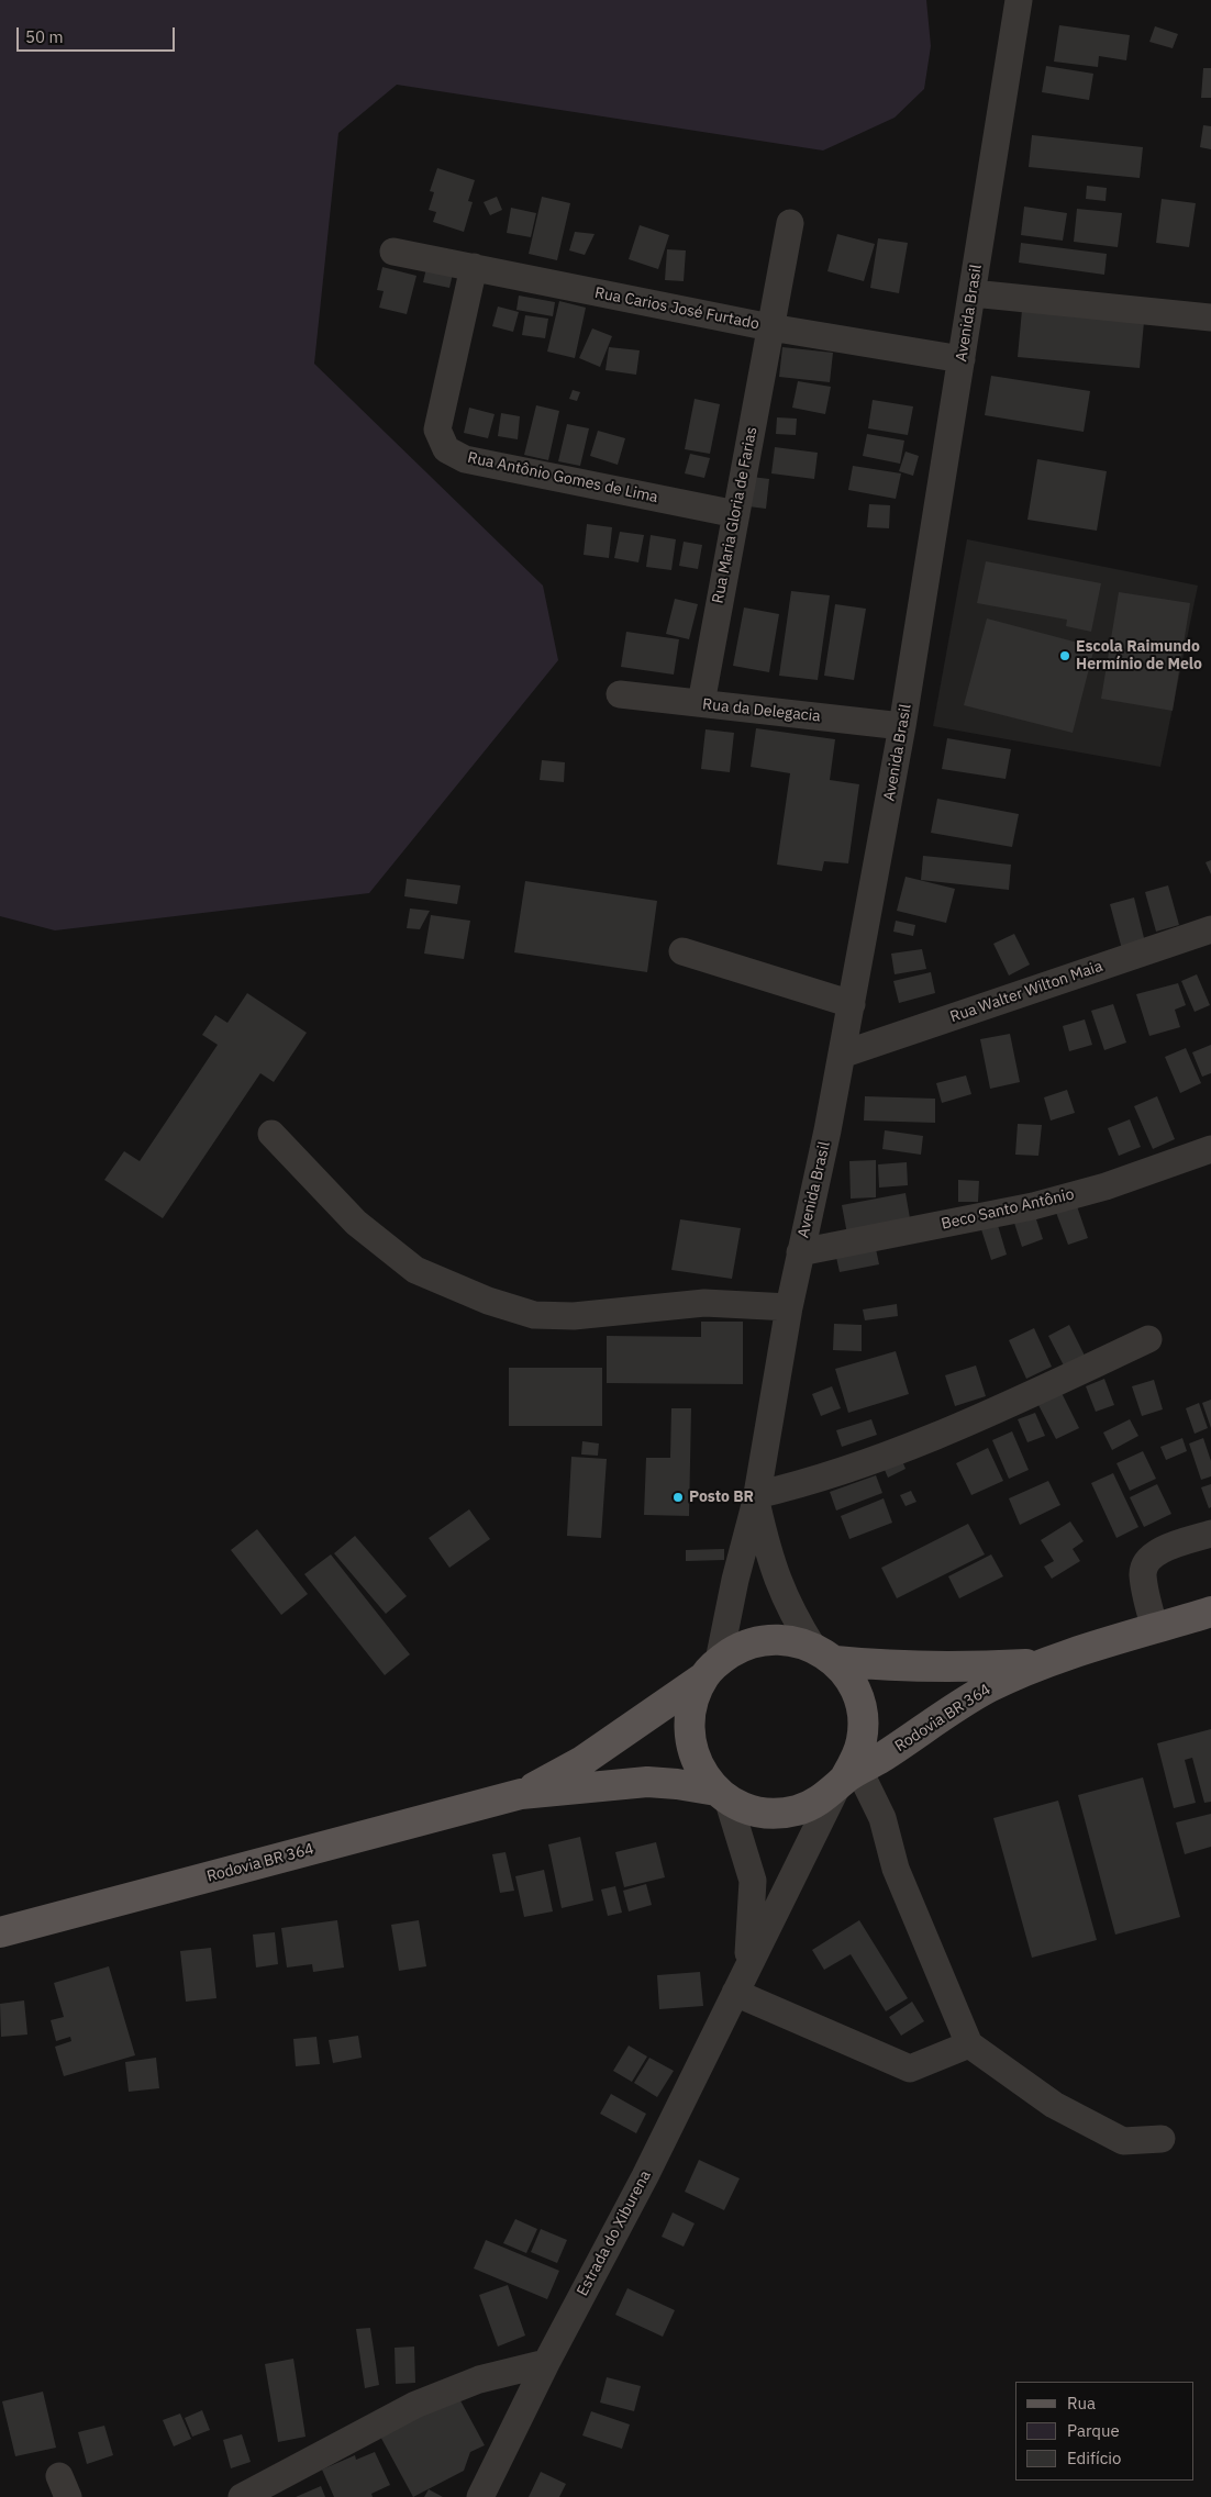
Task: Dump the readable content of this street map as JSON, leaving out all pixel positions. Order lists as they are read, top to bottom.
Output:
{
  "streets": {
    "main road": ["Rodovia BR 364"],
    "street": [
      "Rua Carios José Furtado",
      "Avenida Brasil",
      "Rua Antônio Gomes de Lima",
      "Rua Maria Gloria de Farias",
      "Rua da Delegacia",
      "Rua Walter Wilton Maia",
      "Beco Santo Antônio",
      "Estrada do Xiburena"
    ]
  },
  "crossings": [
    ["Rua Carios José Furtado", "Avenida Brasil"],
    ["Rua Carios José Furtado", "Rua Antônio Gomes de Lima"],
    ["Rua Carios José Furtado", "Rua Maria Gloria de Farias"],
    ["Avenida Brasil", "Rua da Delegacia"],
    ["Avenida Brasil", "Rua Walter Wilton Maia"],
    ["Avenida Brasil", "Beco Santo Antônio"],
    ["Avenida Brasil", "Rodovia BR 364"],
    ["Avenida Brasil", "Estrada do Xiburena"],
    ["Rua Antônio Gomes de Lima", "Rua Maria Gloria de Farias"],
    ["Rua Maria Gloria de Farias", "Rua da Delegacia"],
    ["Rodovia BR 364", "Estrada do Xiburena"]
  ],
  "places": ["Escola Raimundo Hermínio de Melo", "Posto BR"],
  "legend": ["Rua", "Parque", "Edifício"],
  "scale_bar": "50 m"
}
